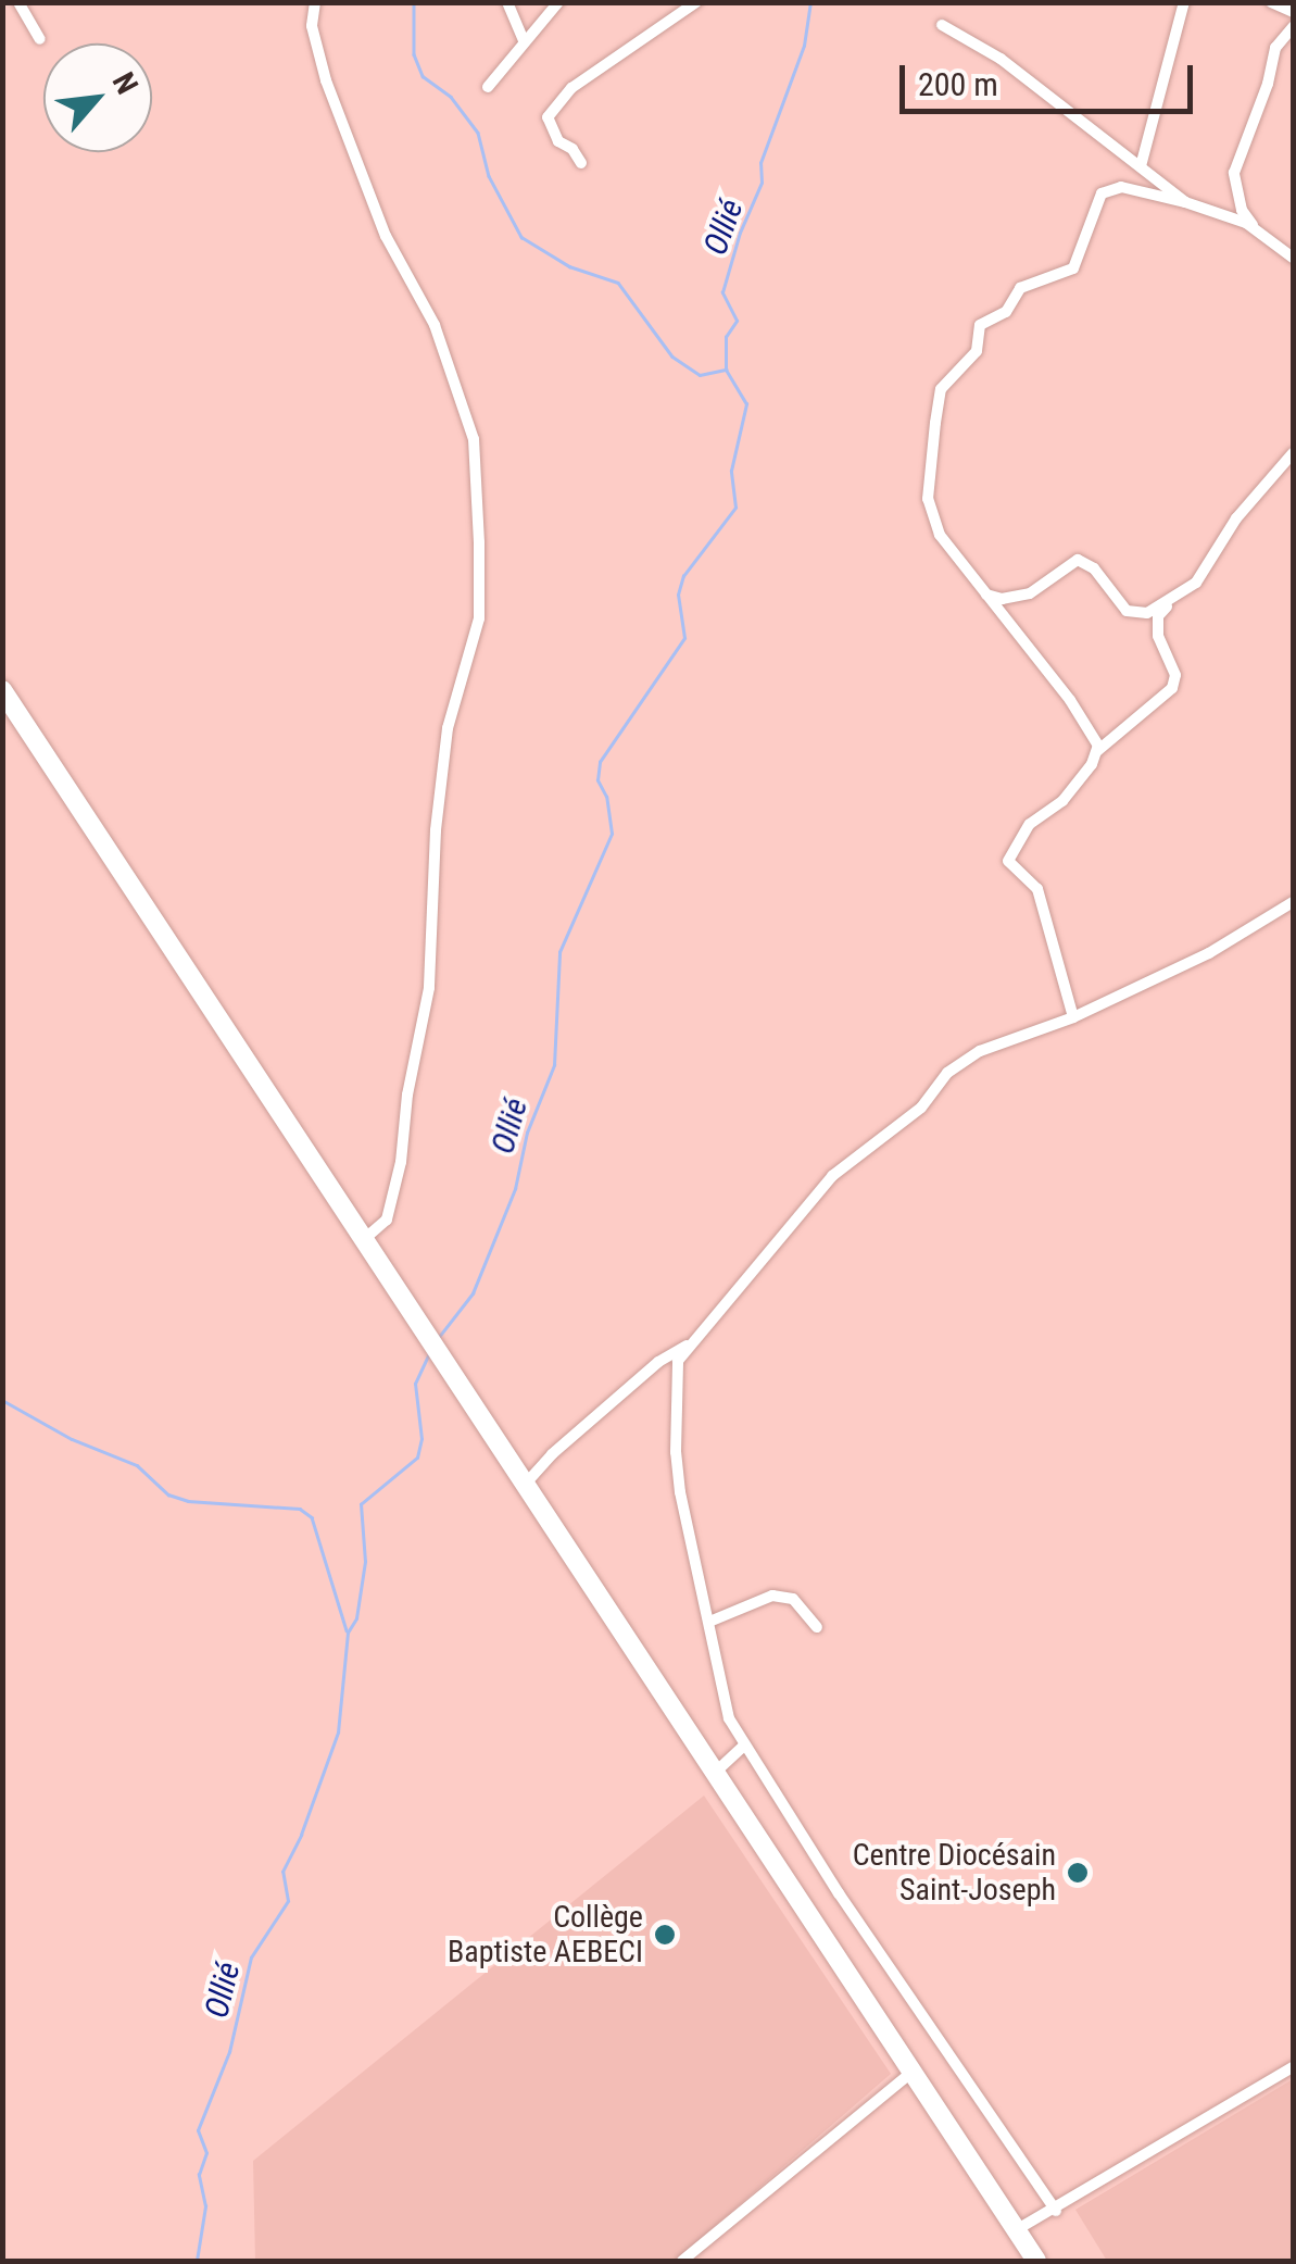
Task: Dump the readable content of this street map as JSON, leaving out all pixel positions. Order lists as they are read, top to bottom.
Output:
{
  "water": ["Ollié"],
  "places": ["Centre Diocésain Saint-Joseph", "Collège Baptiste AEBECI"],
  "scale_bar": "200 m",
  "north": "top right"
}
